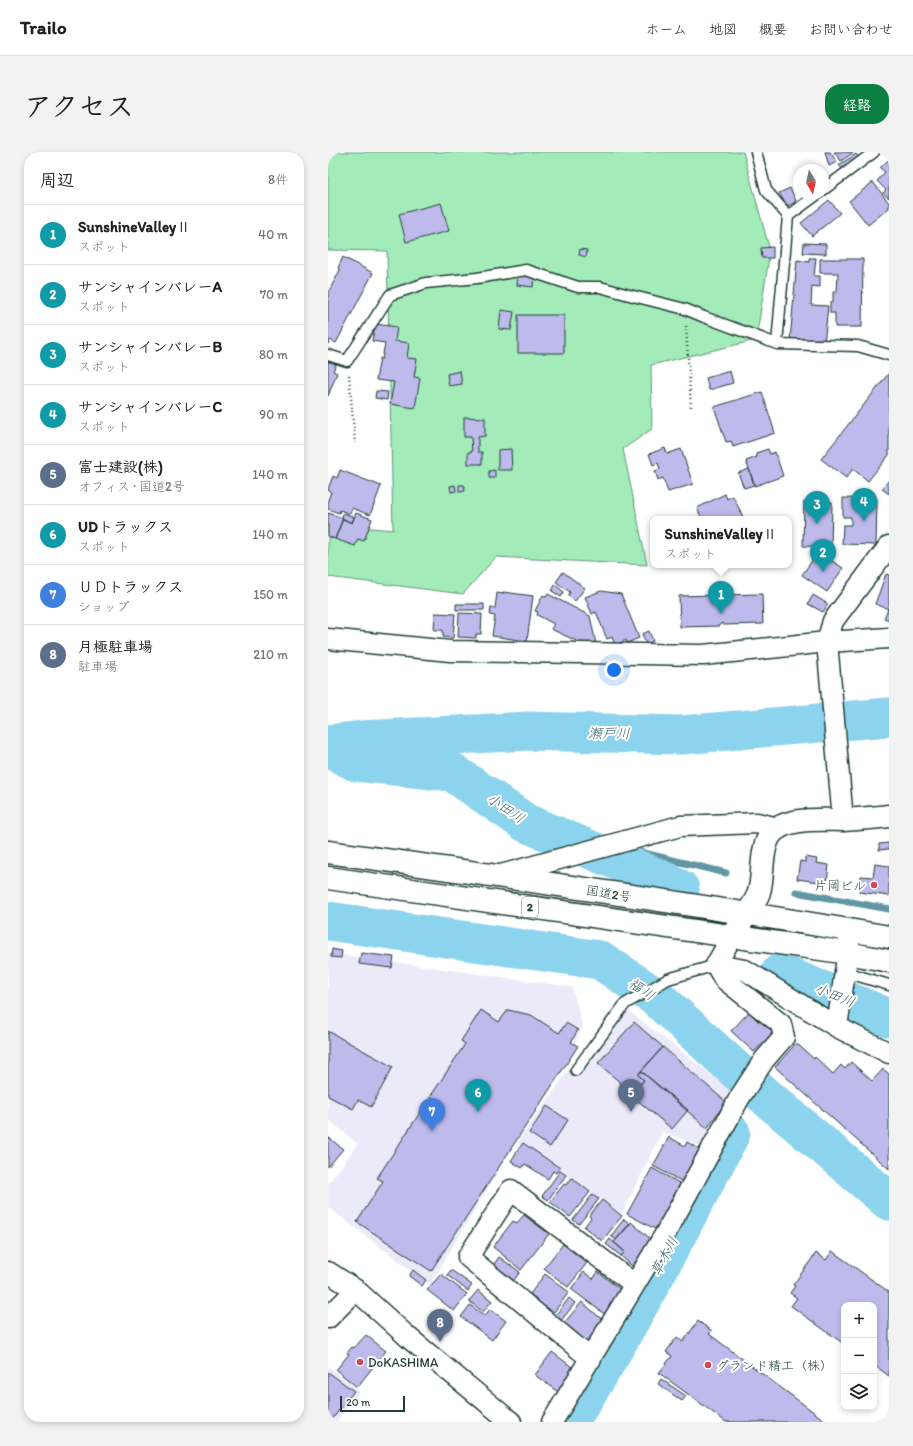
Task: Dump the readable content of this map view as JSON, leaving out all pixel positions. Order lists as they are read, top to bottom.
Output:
{
  "streets": {
    "main road": ["国道2号", "2"]
  },
  "water": [
    "瀬戸川",
    "小田川",
    "福川",
    "草木川"
  ],
  "places": ["片岡ビル", "DoKASHIMA", "グランド精工（株）"],
  "scale_bar": "20 m",
  "north": "bottom",
  "page": {
    "header": "Trailo",
    "nav": [
      "ホーム",
      "地図",
      "概要",
      "お問い合わせ"
    ],
    "title": "アクセス",
    "buttons": "経路",
    "heading": ["周辺", "8件"],
    "list": [
      {
        "mark": "1",
        "name": "SunshineValleyⅡ",
        "note": "スポット",
        "value": "40 m"
      },
      {
        "mark": "2",
        "name": "サンシャインバレーA",
        "note": "スポット",
        "value": "70 m"
      },
      {
        "mark": "3",
        "name": "サンシャインバレーB",
        "note": "スポット",
        "value": "80 m"
      },
      {
        "mark": "4",
        "name": "サンシャインバレーC",
        "note": "スポット",
        "value": "90 m"
      },
      {
        "mark": "5",
        "name": "富士建設(株)",
        "note": "オフィス · 国道2号",
        "value": "140 m"
      },
      {
        "mark": "6",
        "name": "UDトラックス",
        "note": "スポット",
        "value": "140 m"
      },
      {
        "mark": "7",
        "name": "ＵＤトラックス",
        "note": "ショップ",
        "value": "150 m"
      },
      {
        "mark": "8",
        "name": "月極駐車場",
        "note": "駐車場",
        "value": "210 m"
      }
    ],
    "pins": [
      "4",
      "3",
      "2",
      "1",
      "5",
      "6",
      "7",
      "8"
    ],
    "popup": ["SunshineValleyⅡ", "スポット"],
    "map_buttons": ["+", "−"],
    "scale": "20 m"
  }
}
